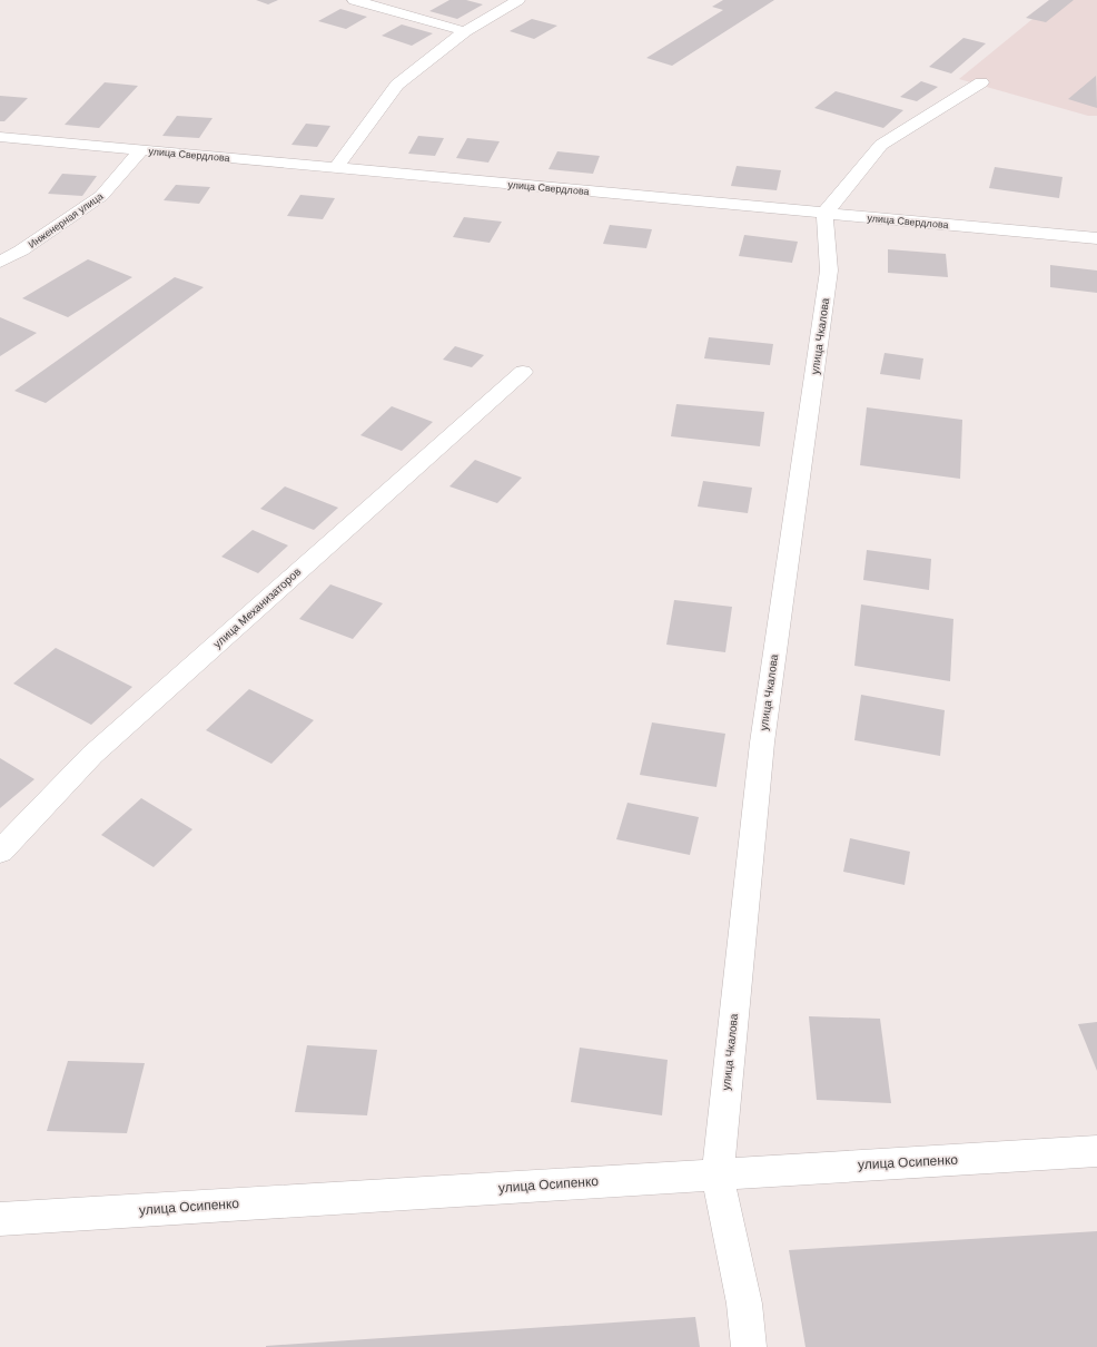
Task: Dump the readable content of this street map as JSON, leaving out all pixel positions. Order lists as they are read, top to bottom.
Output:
{
  "streets": {
    "street": [
      "улица Свердлова",
      "Инженерная улица",
      "улица Чкалова",
      "улица Механизаторов",
      "улица Осипенко"
    ]
  },
  "crossings": [
    ["улица Свердлова", "Инженерная улица"],
    ["улица Свердлова", "улица Чкалова"],
    ["улица Чкалова", "улица Осипенко"]
  ]
}
